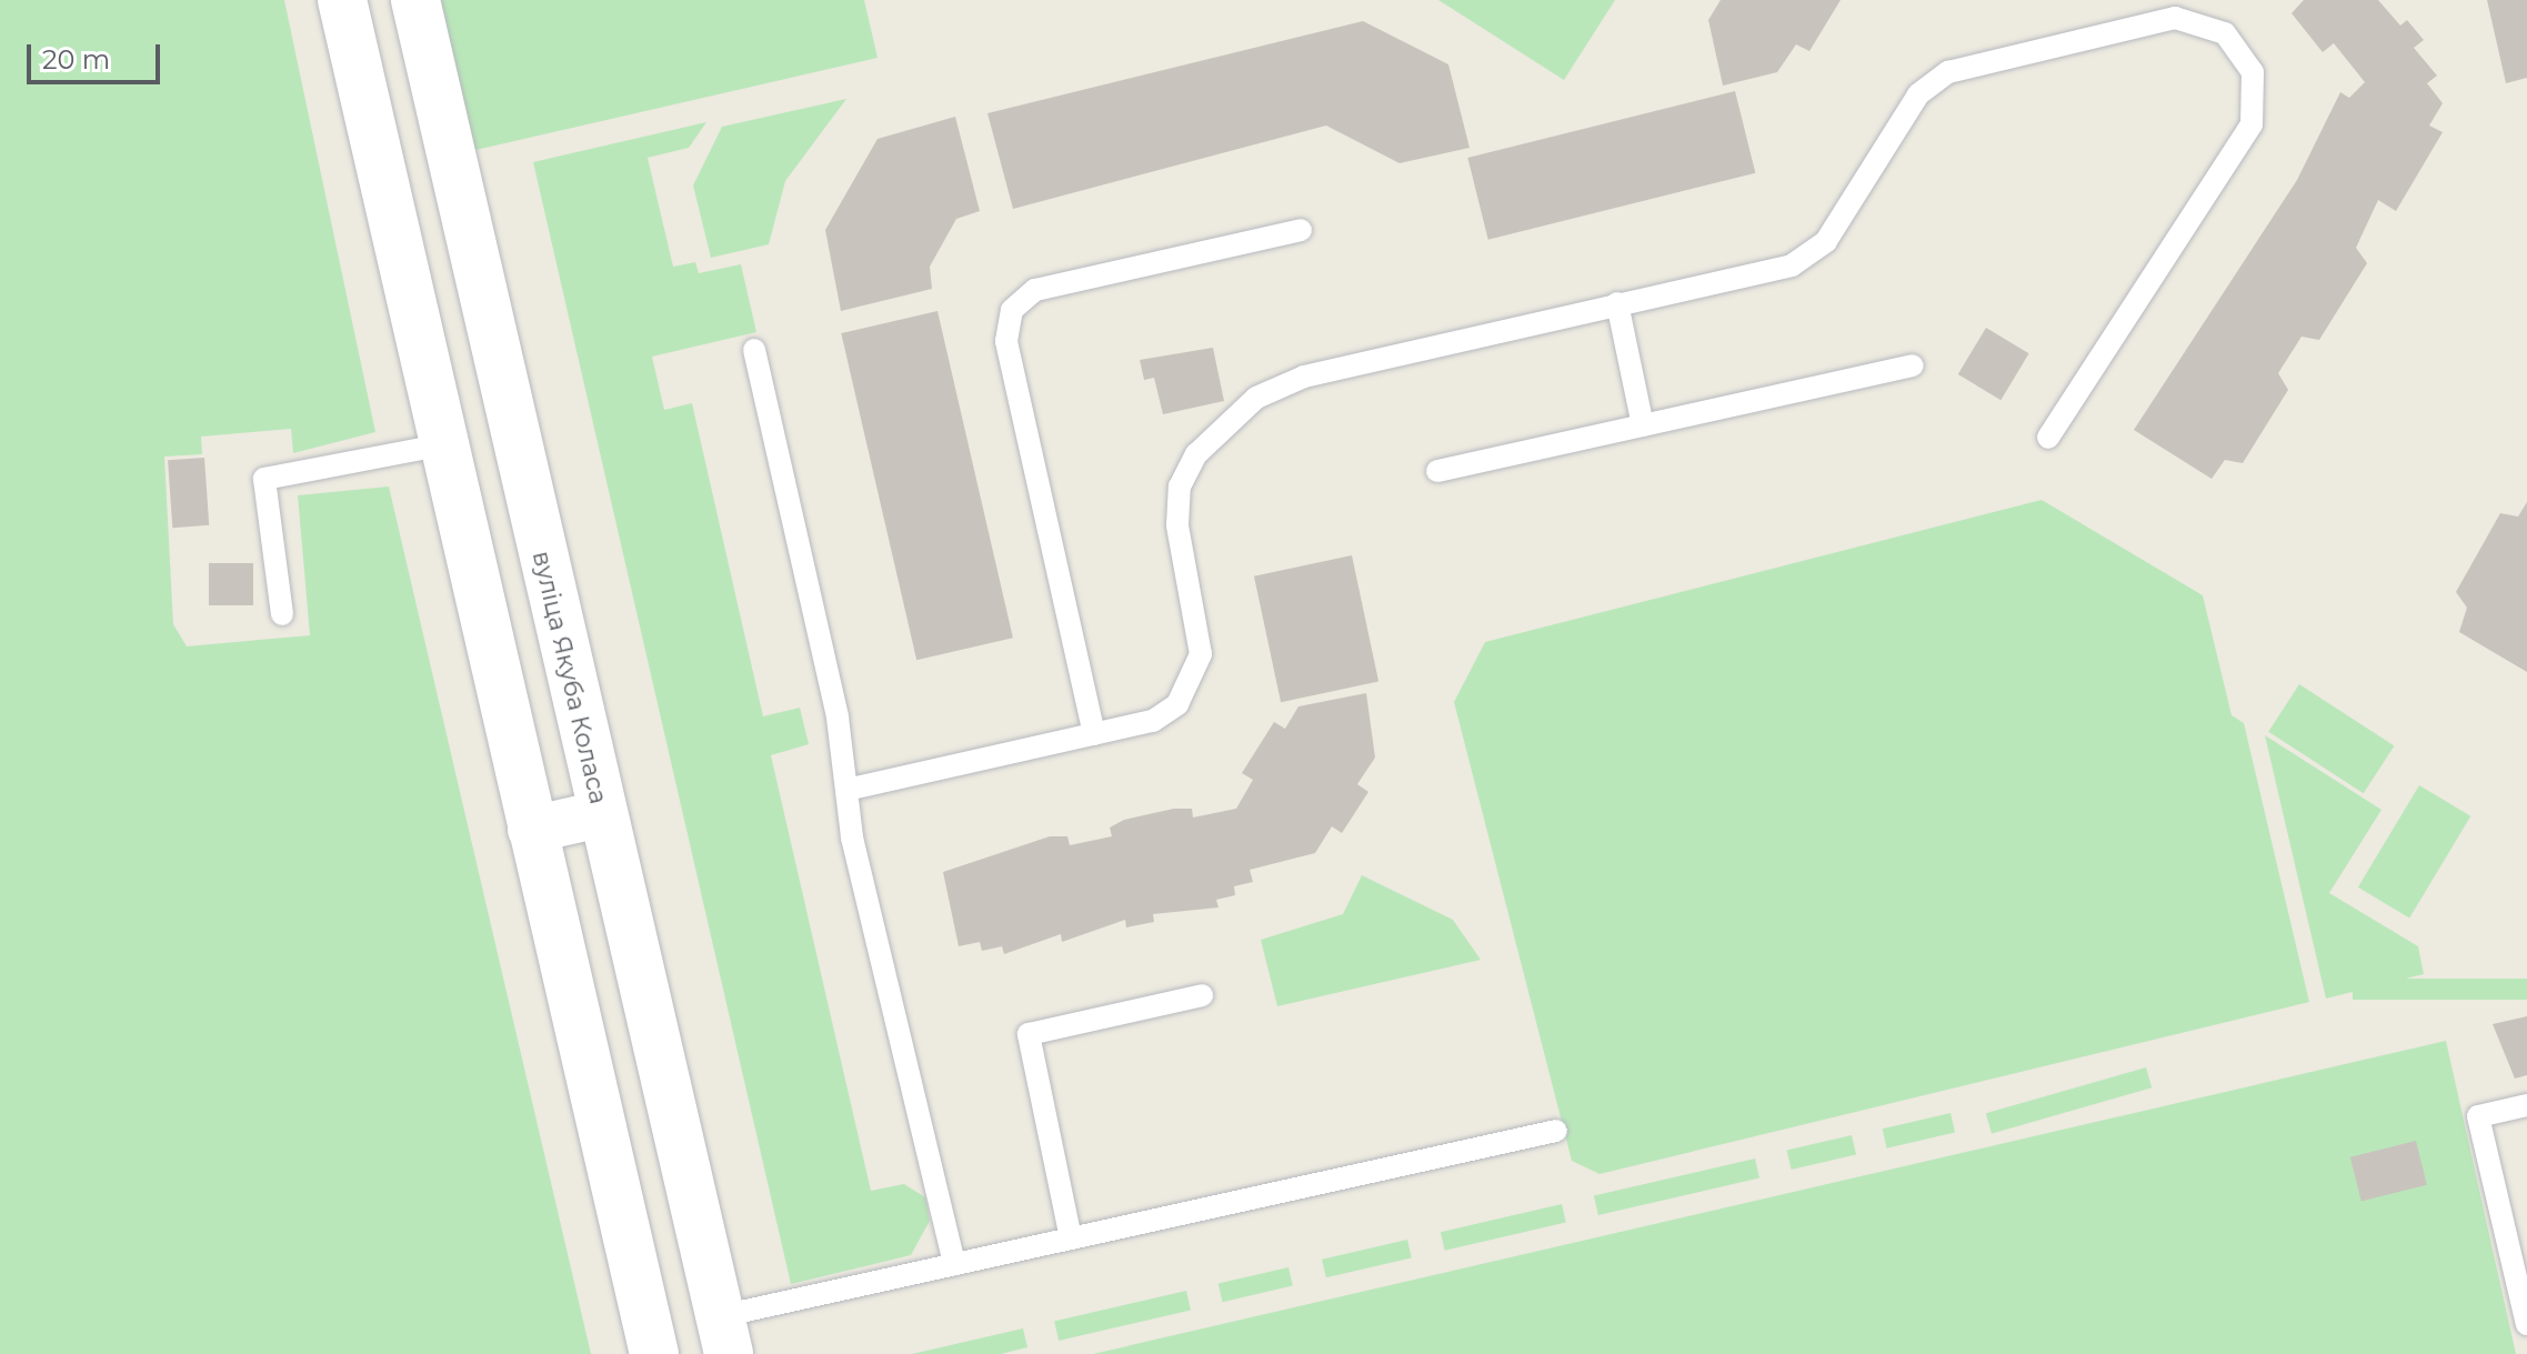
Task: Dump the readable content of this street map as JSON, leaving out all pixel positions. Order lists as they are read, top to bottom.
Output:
{
  "streets": {
    "street": ["вуліца Якуба Коласа"]
  },
  "scale_bar": "20 m"
}
